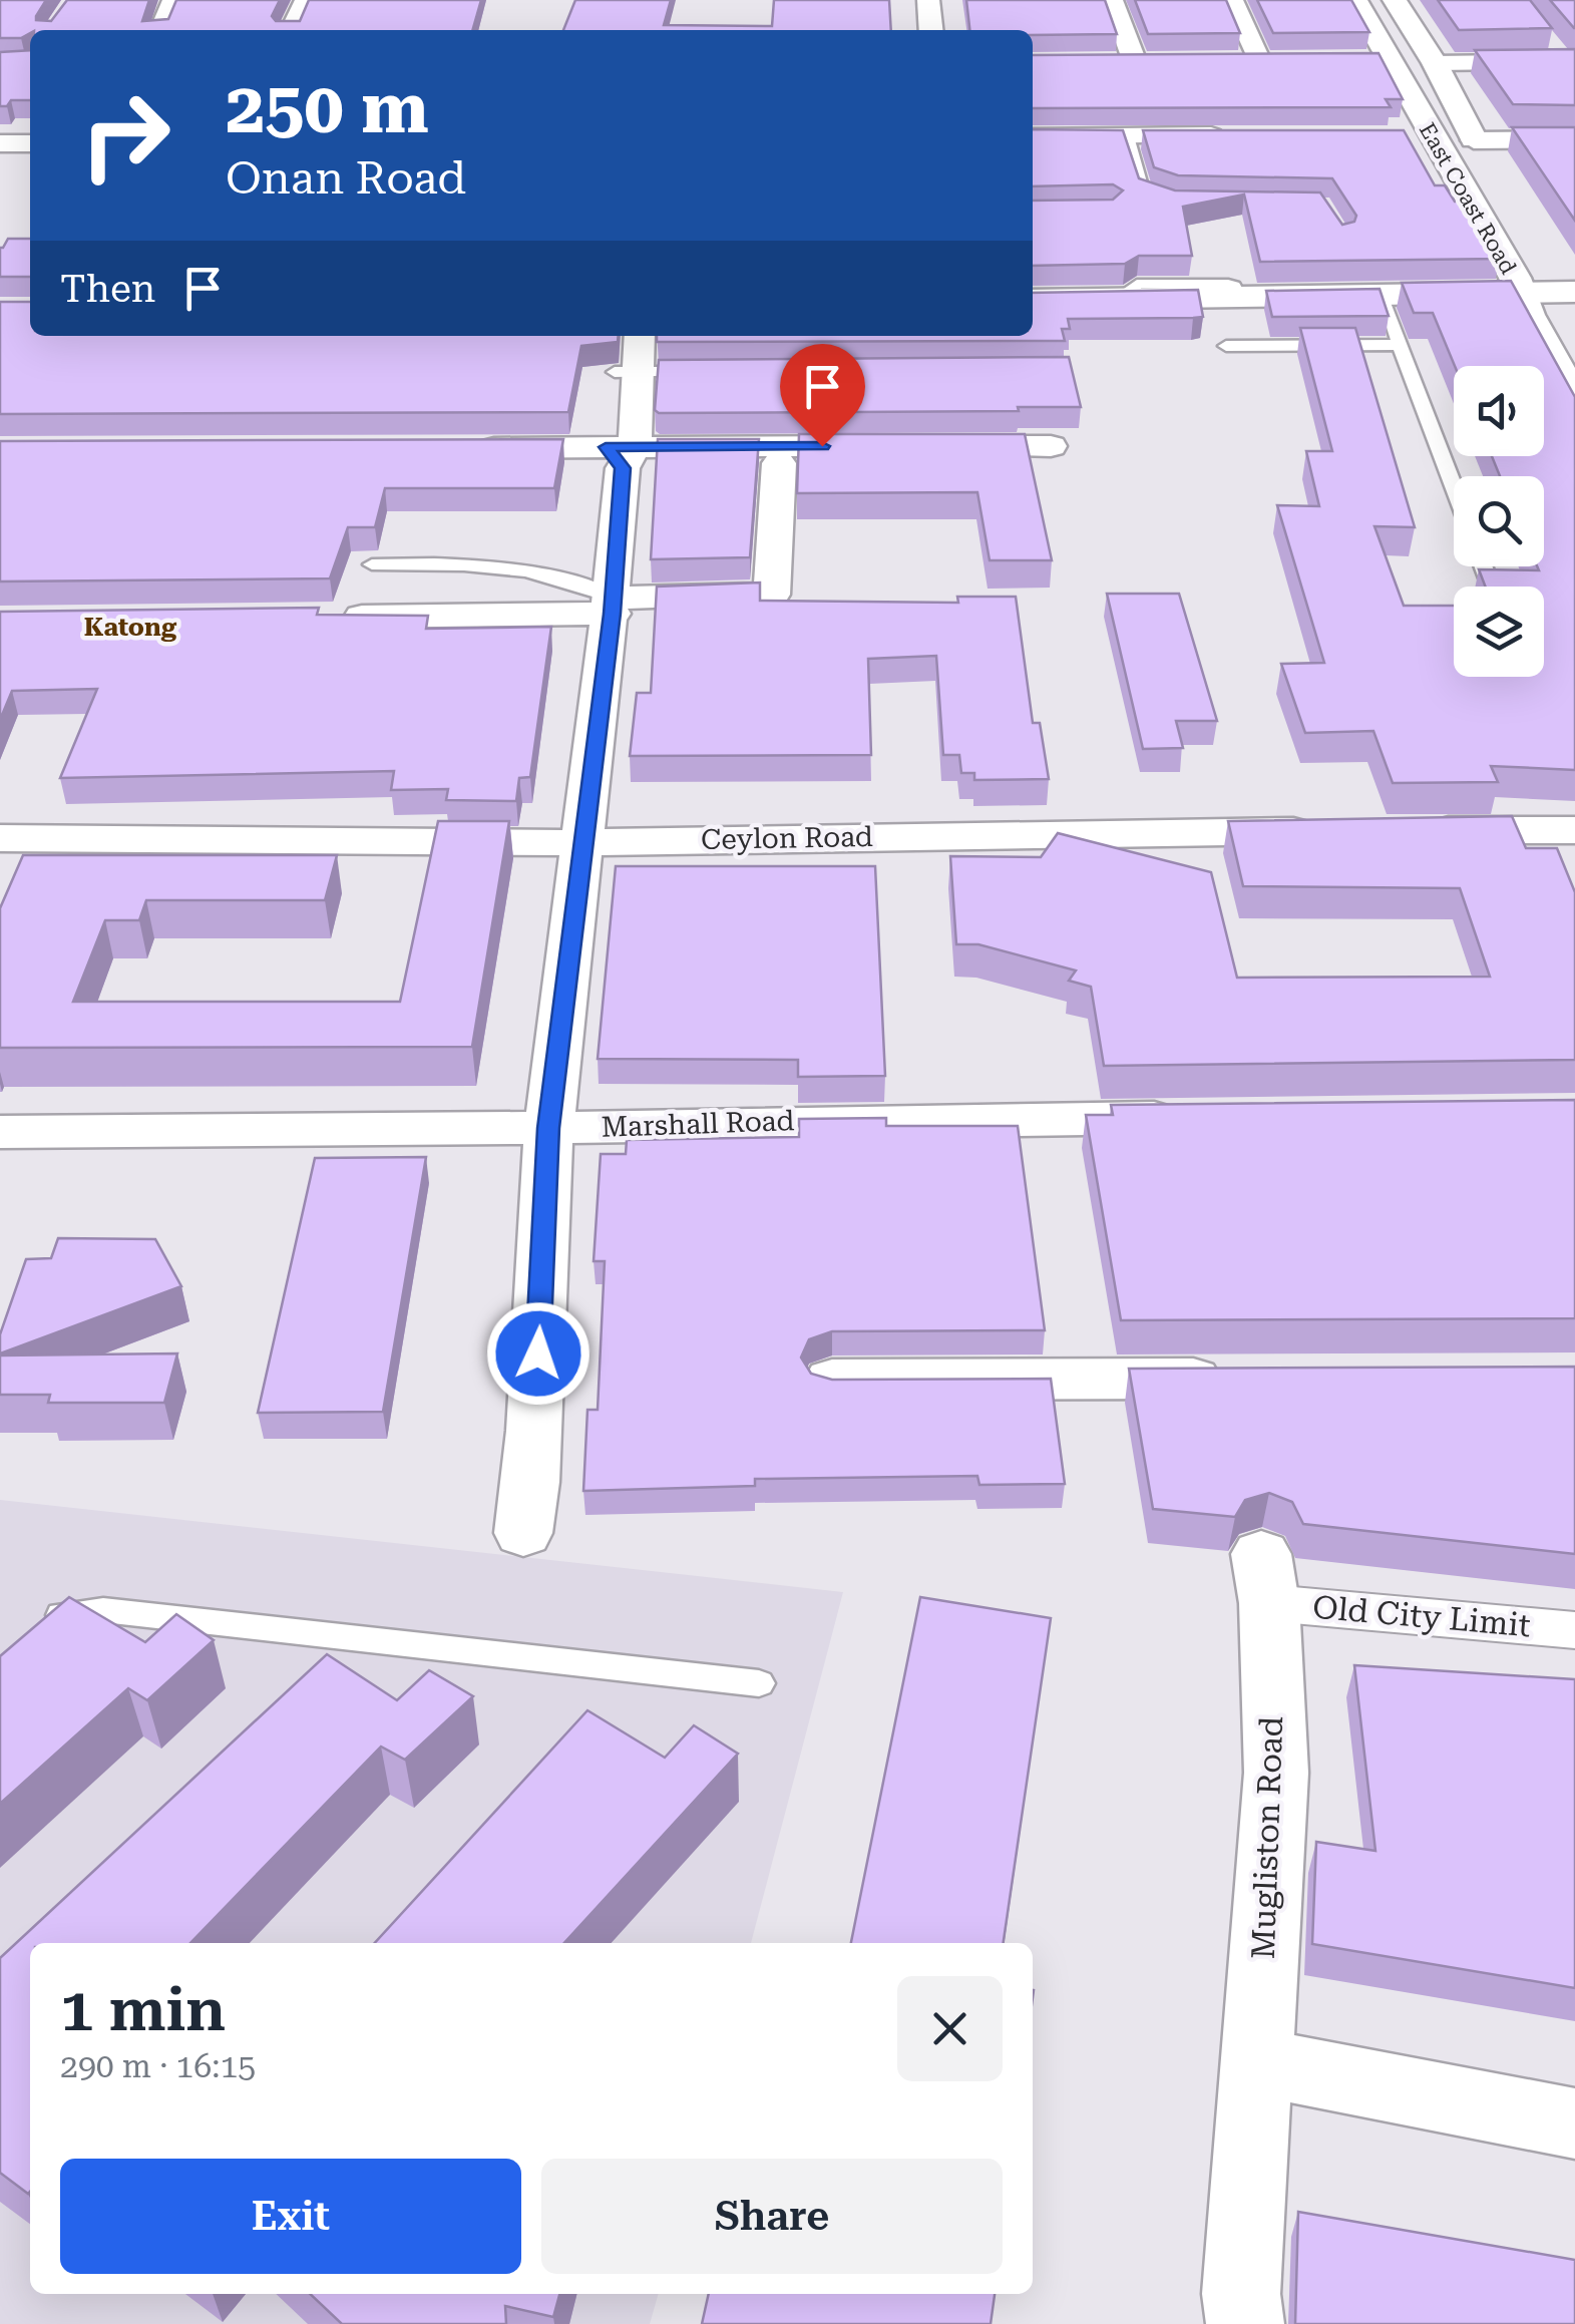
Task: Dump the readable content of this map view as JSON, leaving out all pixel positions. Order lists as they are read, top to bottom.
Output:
{
  "streets": {
    "main road": ["East Coast Road"],
    "street": [
      "Ceylon Road",
      "Marshall Road",
      "Old City Limit",
      "Mugliston Road"
    ]
  },
  "crossings": [
    ["Old City Limit", "Mugliston Road"]
  ],
  "districts": ["Katong"],
  "page": {
    "turn": ["250 m", "Onan Road"],
    "then": "Then",
    "heading": ["1 min", "290 m · 16:15"],
    "buttons": ["Exit", "Share"]
  }
}
